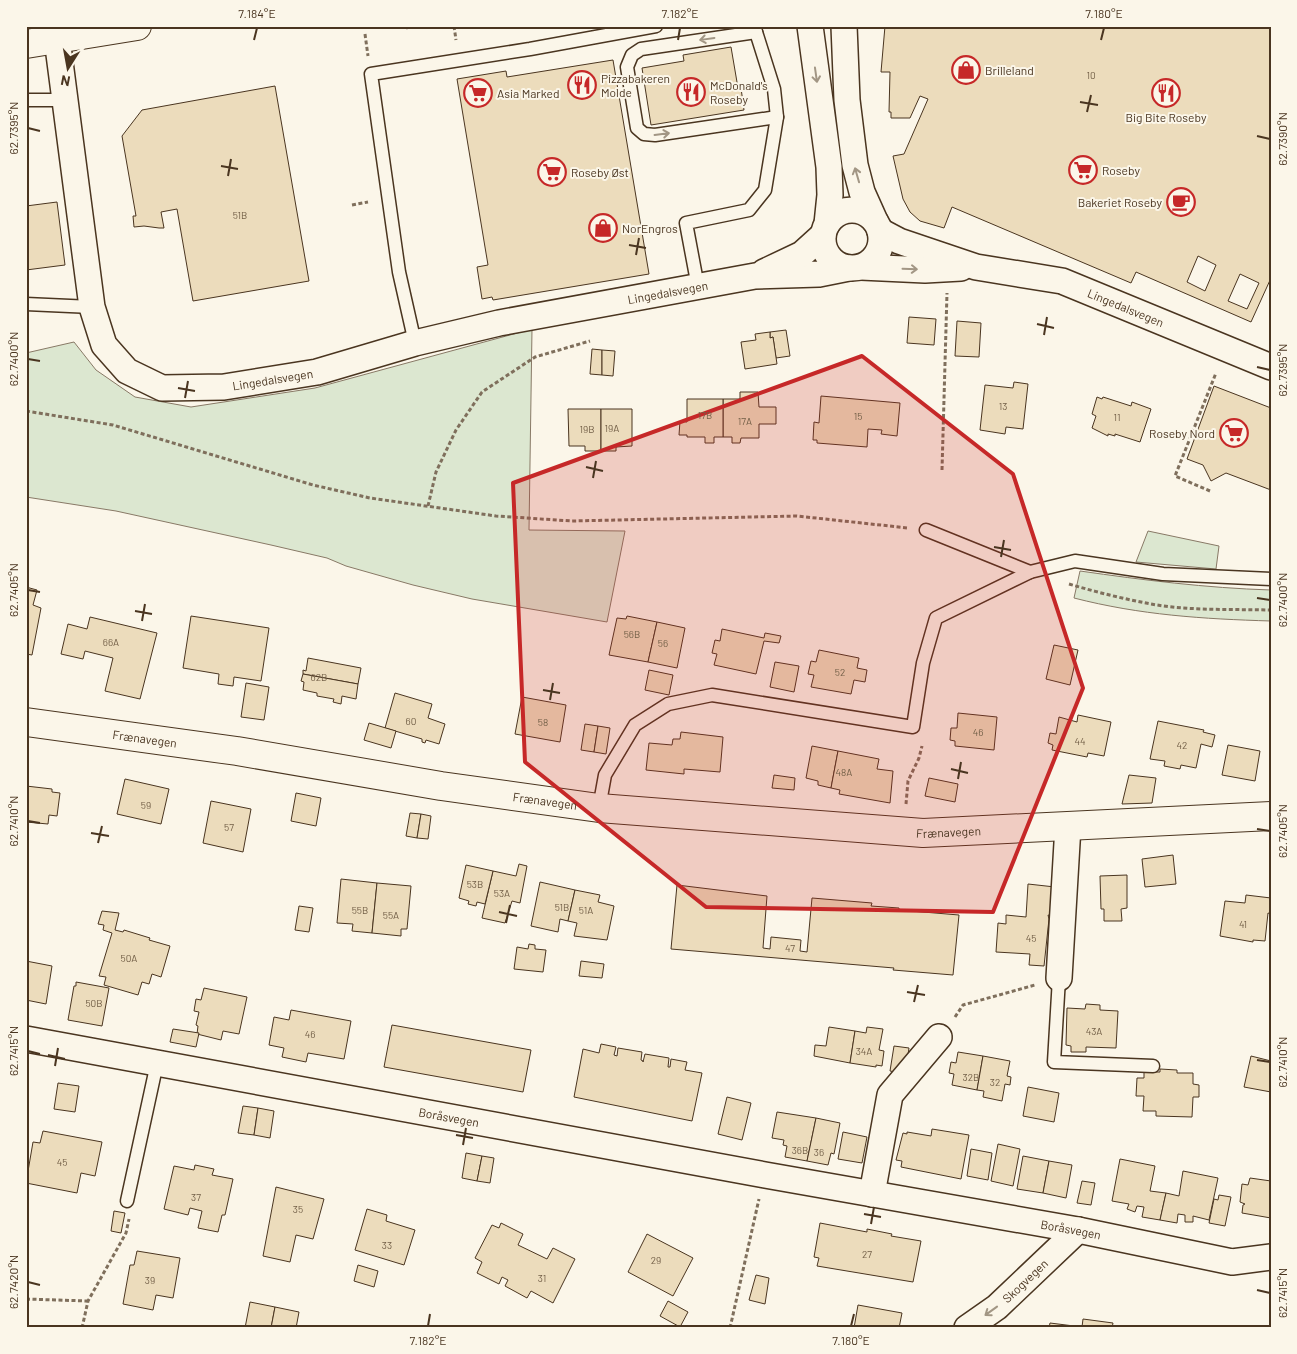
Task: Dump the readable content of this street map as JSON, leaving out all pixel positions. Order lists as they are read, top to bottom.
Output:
{
  "streets": {
    "main road": ["Frænavegen"],
    "street": ["Lingedalsvegen", "Boråsvegen", "Skogvegen"]
  },
  "crossings": [
    ["Boråsvegen", "Skogvegen"]
  ],
  "one_way": ["Skogvegen"],
  "places": {
    "shop": ["Brilleland", "NorEngros"],
    "restaurant": ["Pizzabakeren Molde", "McDonald's Roseby", "Big Bite Roseby"],
    "supermarket": [
      "Asia Marked",
      "Roseby",
      "Roseby Øst",
      "Roseby Nord"
    ],
    "cafe": ["Bakeriet Roseby"]
  },
  "house_numbers": [
    "10",
    "51B",
    "13",
    "17B",
    "15",
    "11",
    "17A",
    "19A",
    "19B",
    "56B",
    "66A",
    "56",
    "52",
    "62B",
    "60",
    "58",
    "46",
    "44",
    "42",
    "48A",
    "59",
    "57",
    "53B",
    "53A",
    "51B",
    "55B",
    "51A",
    "55A",
    "41",
    "45",
    "47",
    "50A",
    "50B",
    "43A",
    "46",
    "34A",
    "32B",
    "32",
    "36B",
    "36",
    "45",
    "37",
    "35",
    "33",
    "27",
    "29",
    "31",
    "39"
  ],
  "north": "bottom",
  "coordinates": [
    "7.184°E",
    "7.182°E",
    "7.180°E",
    "62.7395°N",
    "62.7390°N",
    "62.7400°N",
    "62.7405°N",
    "62.7410°N",
    "62.7415°N",
    "62.7420°N"
  ]
}
